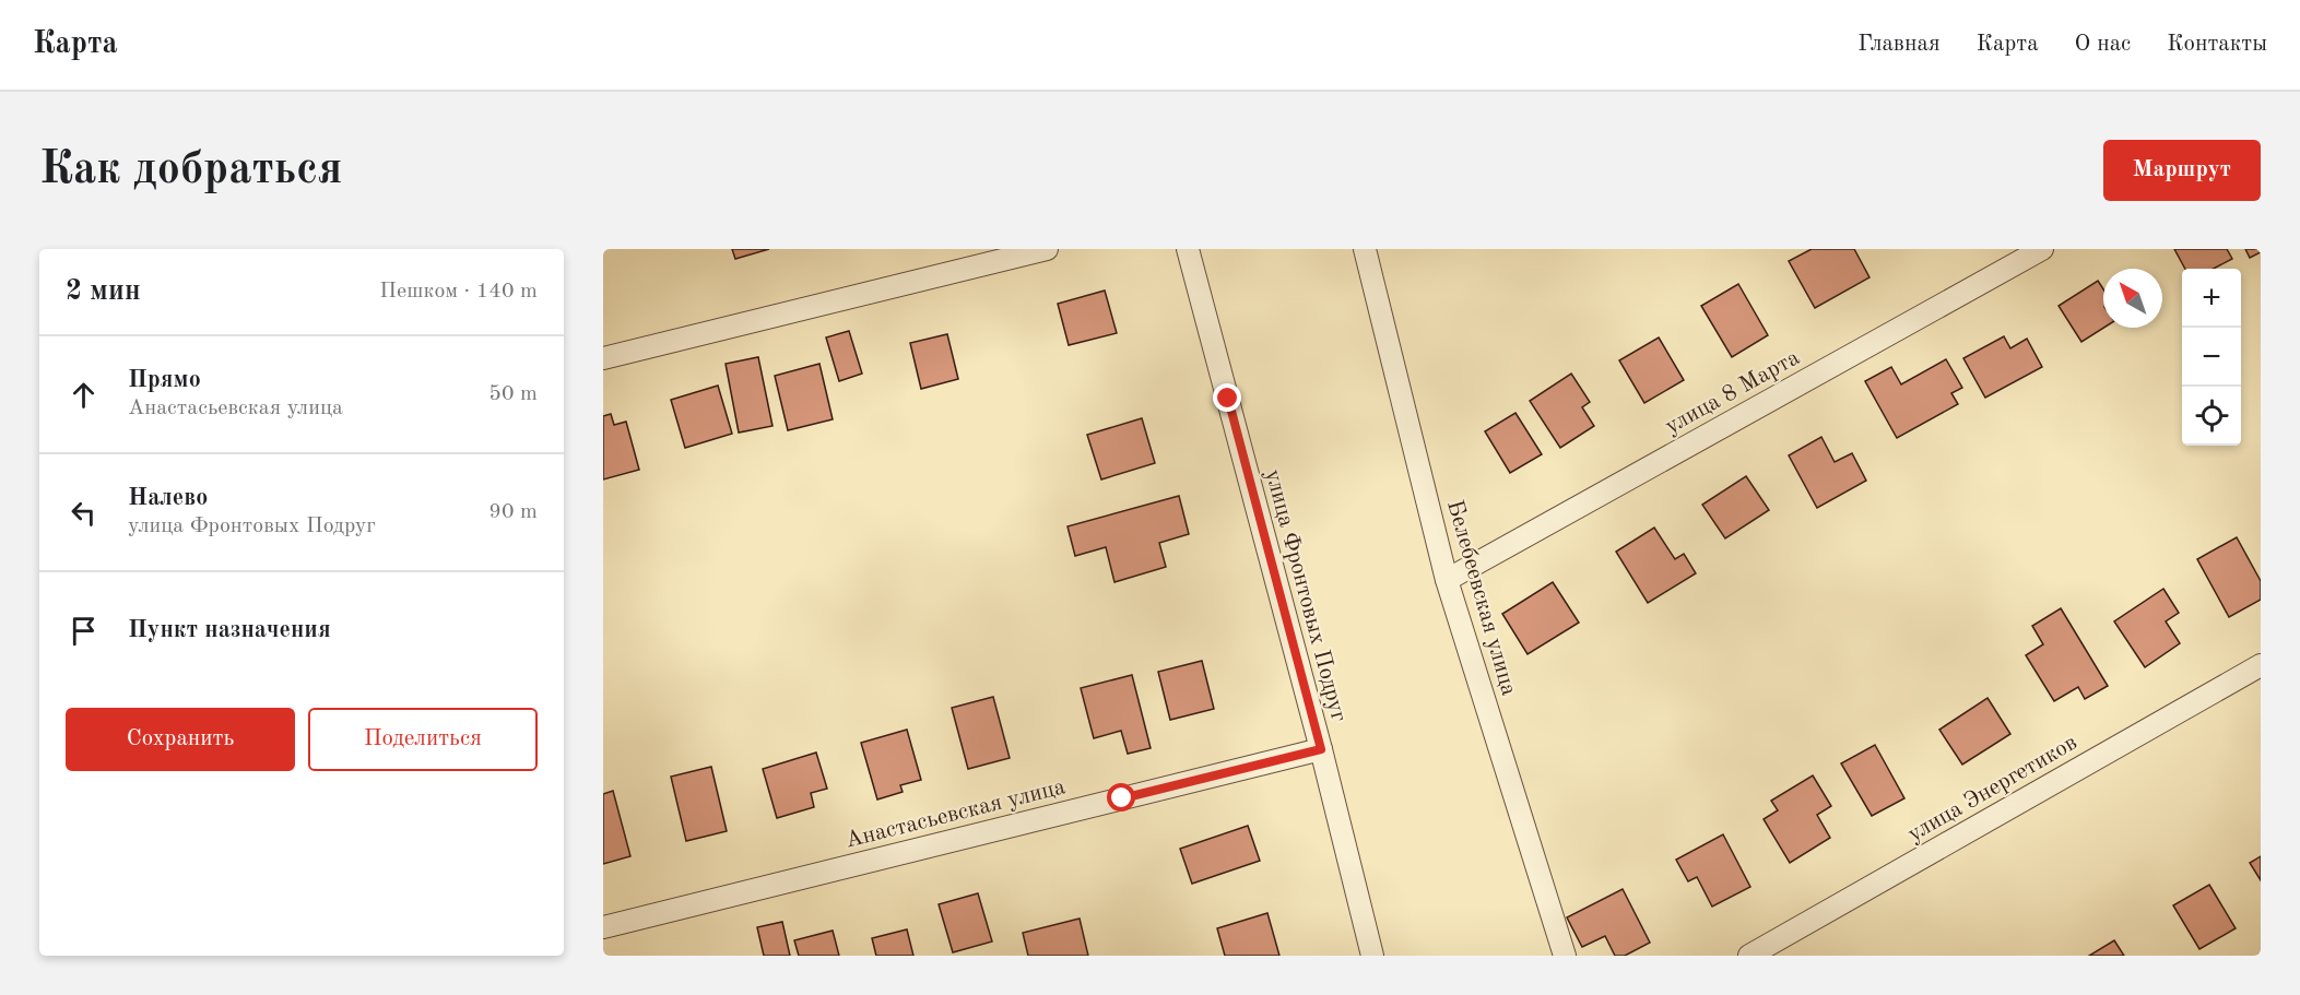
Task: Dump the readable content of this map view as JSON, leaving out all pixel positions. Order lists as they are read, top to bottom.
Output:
{
  "streets": {
    "street": [
      "улица 8 Марта",
      "улица Фронтовых Подруг",
      "Белебеевская улица",
      "улица Энергетиков",
      "Анастасьевская улица"
    ]
  },
  "crossings": [
    ["улица 8 Марта", "Белебеевская улица"],
    ["улица Фронтовых Подруг", "Анастасьевская улица"]
  ],
  "north": "top left",
  "page": {
    "header": "Карта",
    "nav": [
      "Главная",
      "Карта",
      "О нас",
      "Контакты"
    ],
    "buttons": [
      "Маршрут",
      ["Сохранить", "Поделиться"]
    ],
    "title": "Как добраться",
    "heading": ["2 мин", "Пешком · 140 m"],
    "map_buttons": ["+", "−"],
    "list": [
      ["Прямо", "Анастасьевская улица", "50 m"],
      ["Налево", "улица Фронтовых Подруг", "90 m"],
      "Пункт назначения"
    ]
  }
}
